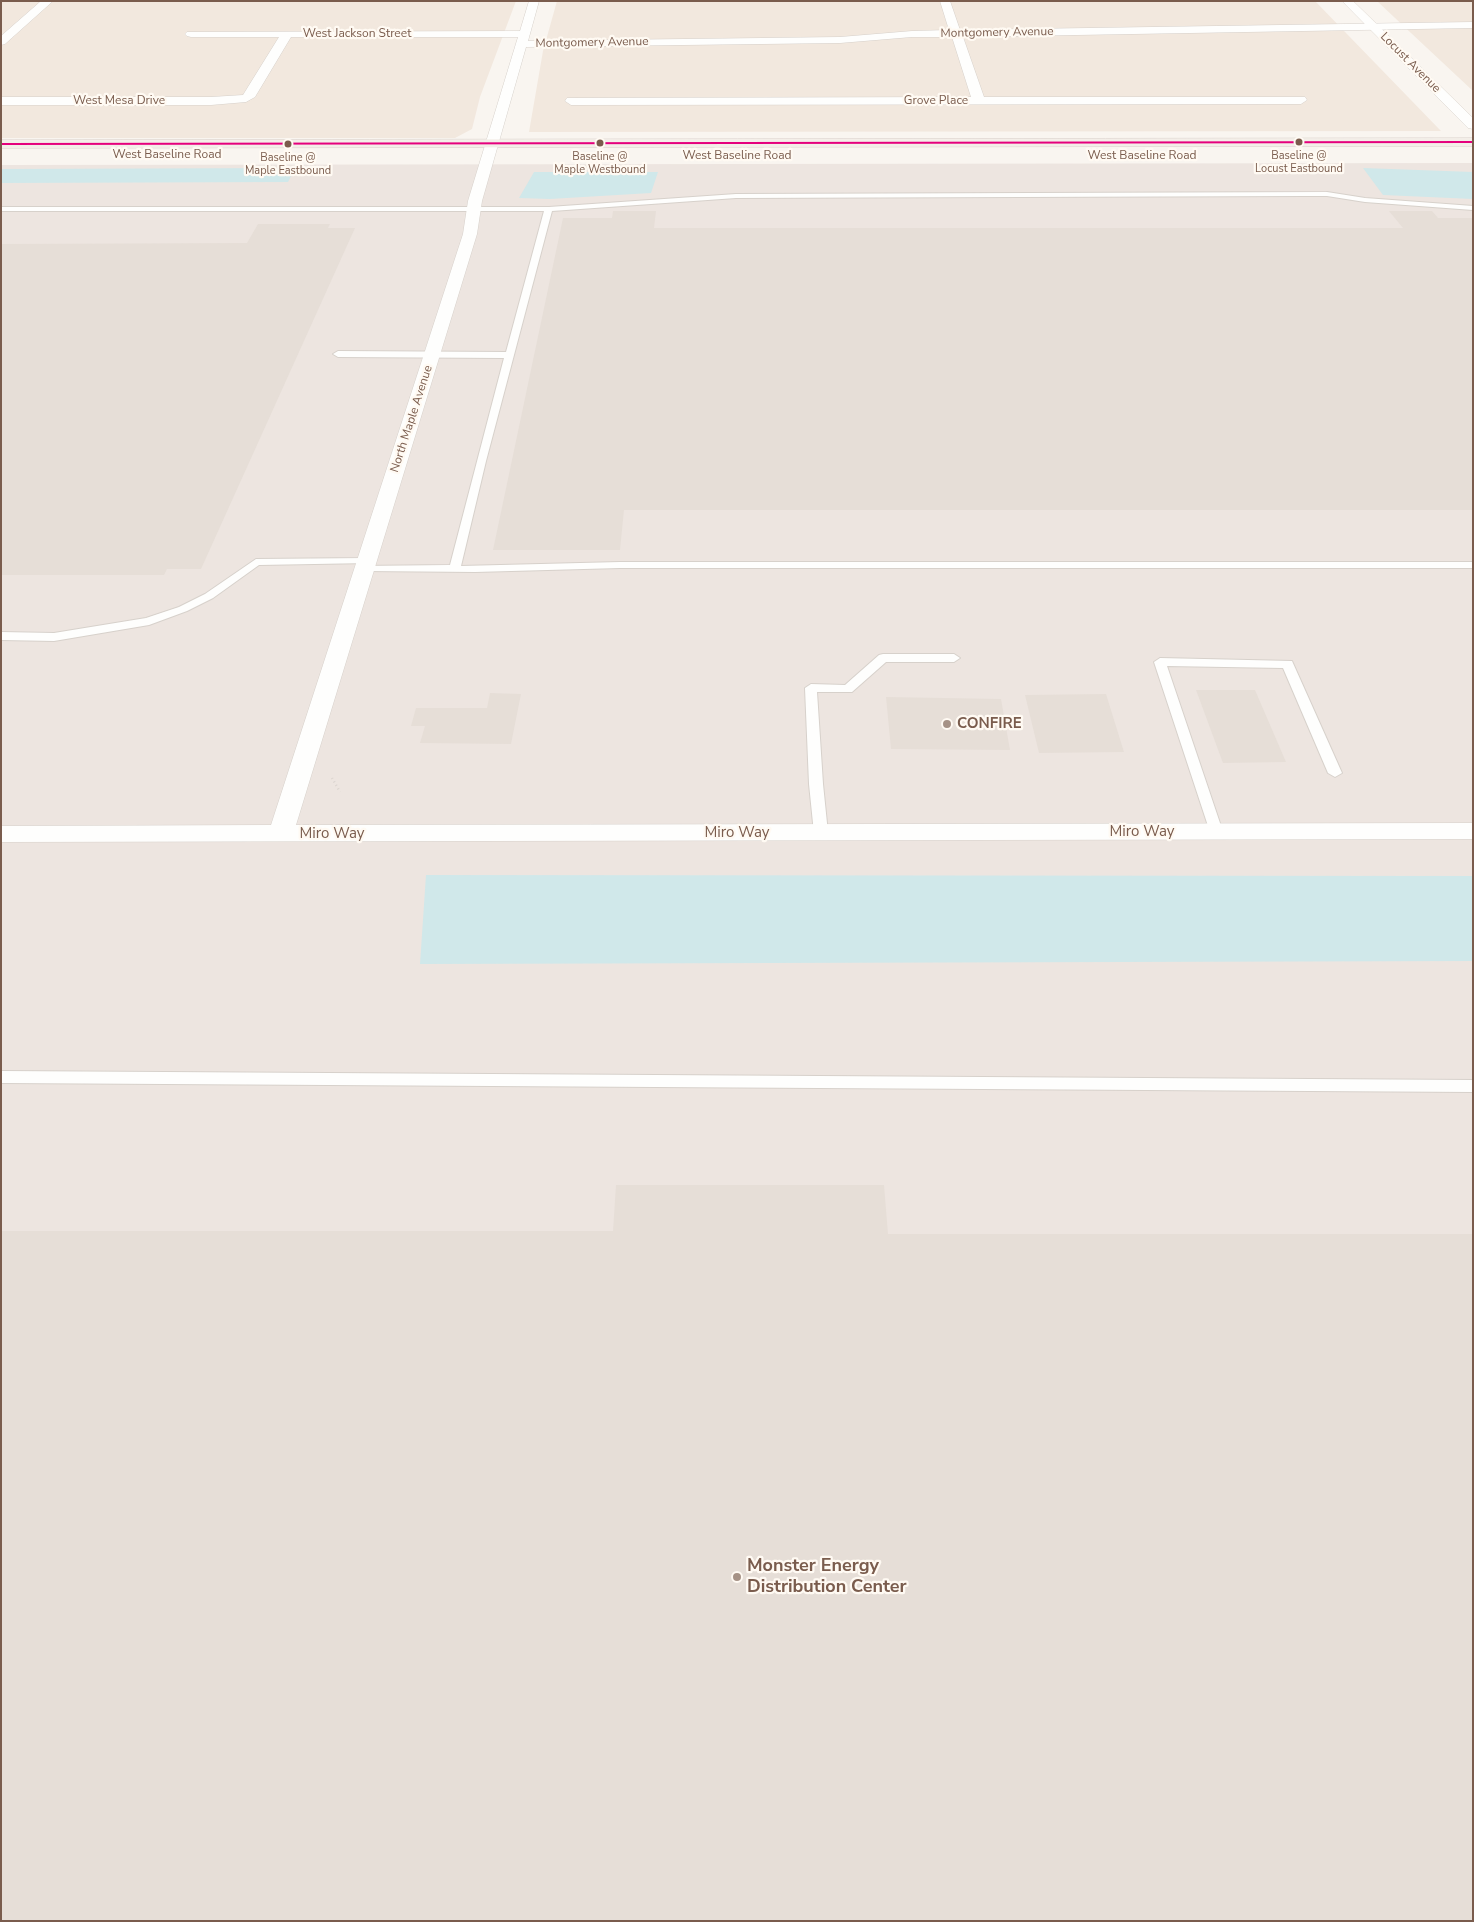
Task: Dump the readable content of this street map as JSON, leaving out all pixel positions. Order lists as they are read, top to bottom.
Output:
{
  "streets": {
    "main road": ["West Baseline Road"],
    "street": [
      "Montgomery Avenue",
      "West Jackson Street",
      "Locust Avenue",
      "West Mesa Drive",
      "Grove Place",
      "North Maple Avenue",
      "Miro Way"
    ]
  },
  "crossings": [
    ["Montgomery Avenue", "West Jackson Street"],
    ["Montgomery Avenue", "Locust Avenue"],
    ["Montgomery Avenue", "North Maple Avenue"],
    ["West Jackson Street", "West Mesa Drive"],
    ["West Jackson Street", "North Maple Avenue"],
    ["West Baseline Road", "North Maple Avenue"],
    ["North Maple Avenue", "Miro Way"]
  ],
  "places": [
    "Baseline @ Locust Eastbound",
    "Baseline @ Maple Westbound",
    "Baseline @ Maple Eastbound",
    "CONFIRE",
    "Monster Energy Distribution Center"
  ]
}
